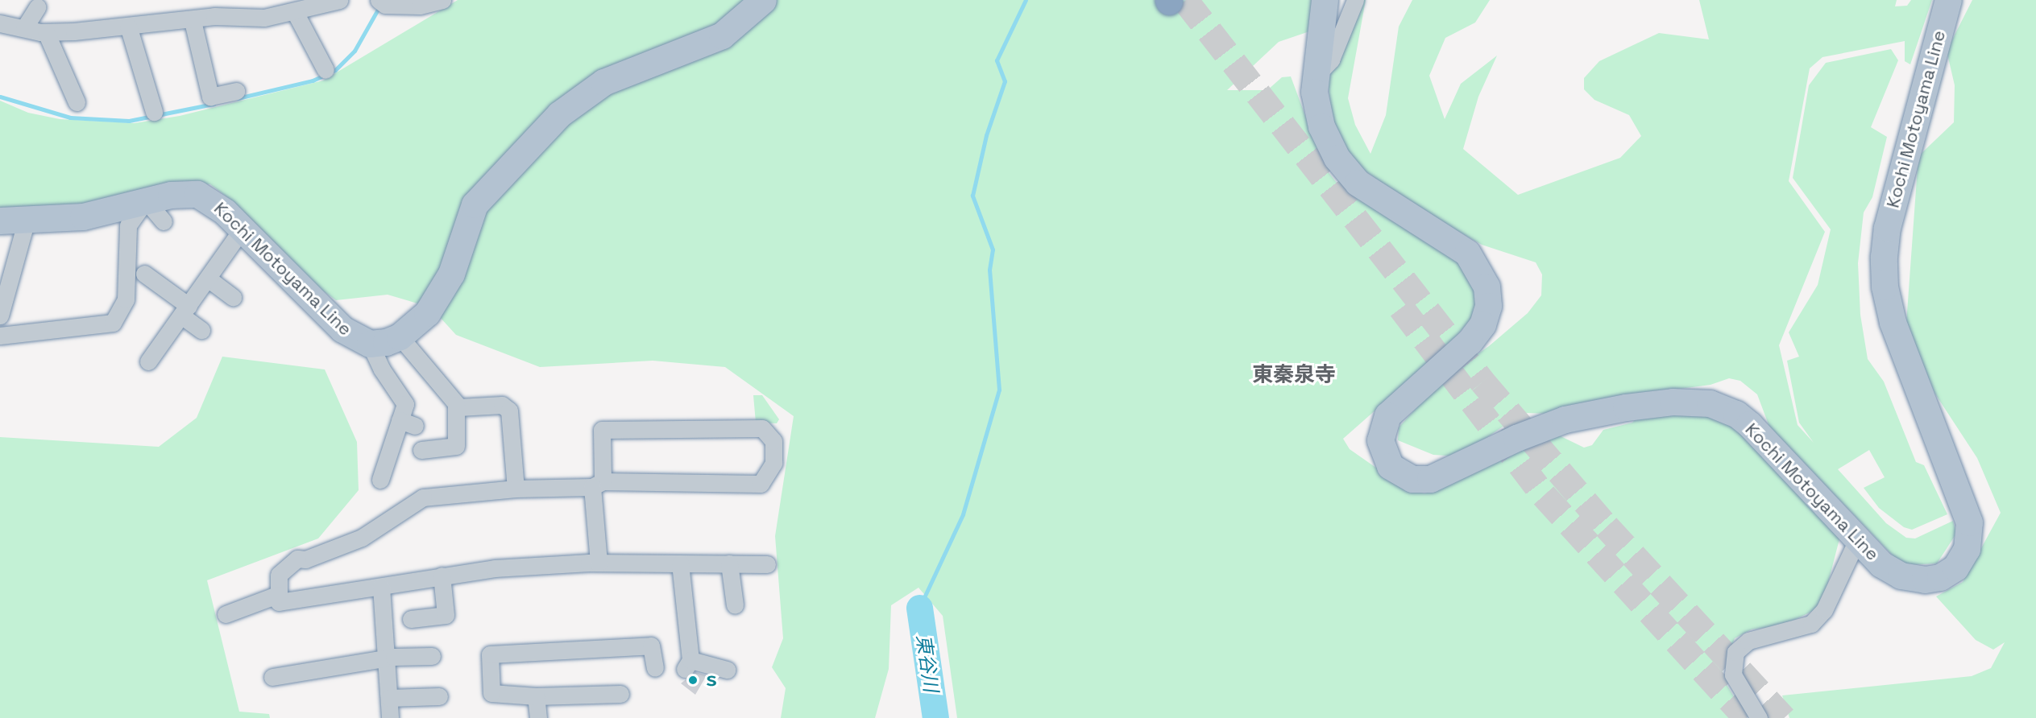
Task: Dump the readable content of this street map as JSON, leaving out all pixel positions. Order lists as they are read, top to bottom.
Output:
{
  "streets": {
    "main road": ["Kochi Motoyama Line"]
  },
  "districts": ["東秦泉寺"],
  "water": ["東谷川"],
  "places": ["ｓ"]
}
